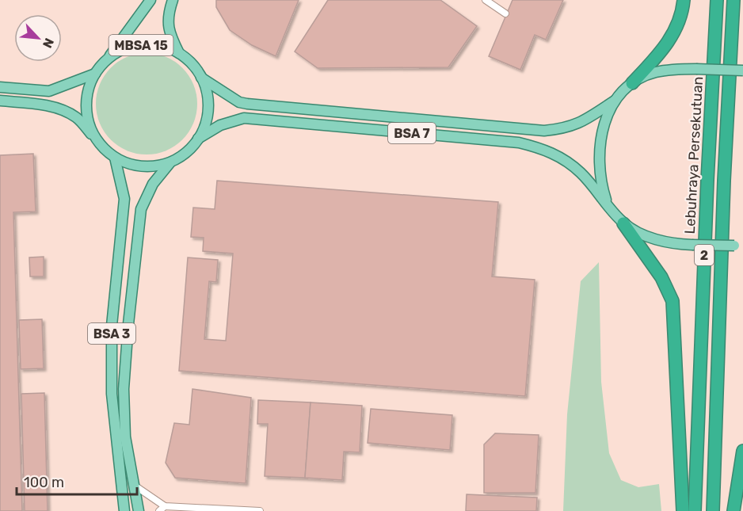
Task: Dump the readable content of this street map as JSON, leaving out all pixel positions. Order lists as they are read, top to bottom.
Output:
{
  "streets": {
    "highway": ["Lebuhraya Persekutuan", "2"],
    "main road": ["MBSA 15", "BSA 7", "BSA 3"]
  },
  "crossings": [
    ["MBSA 15", "BSA 7"],
    ["MBSA 15", "BSA 3"],
    ["BSA 7", "BSA 3"]
  ],
  "scale_bar": "100 m",
  "north": "bottom right"
}
